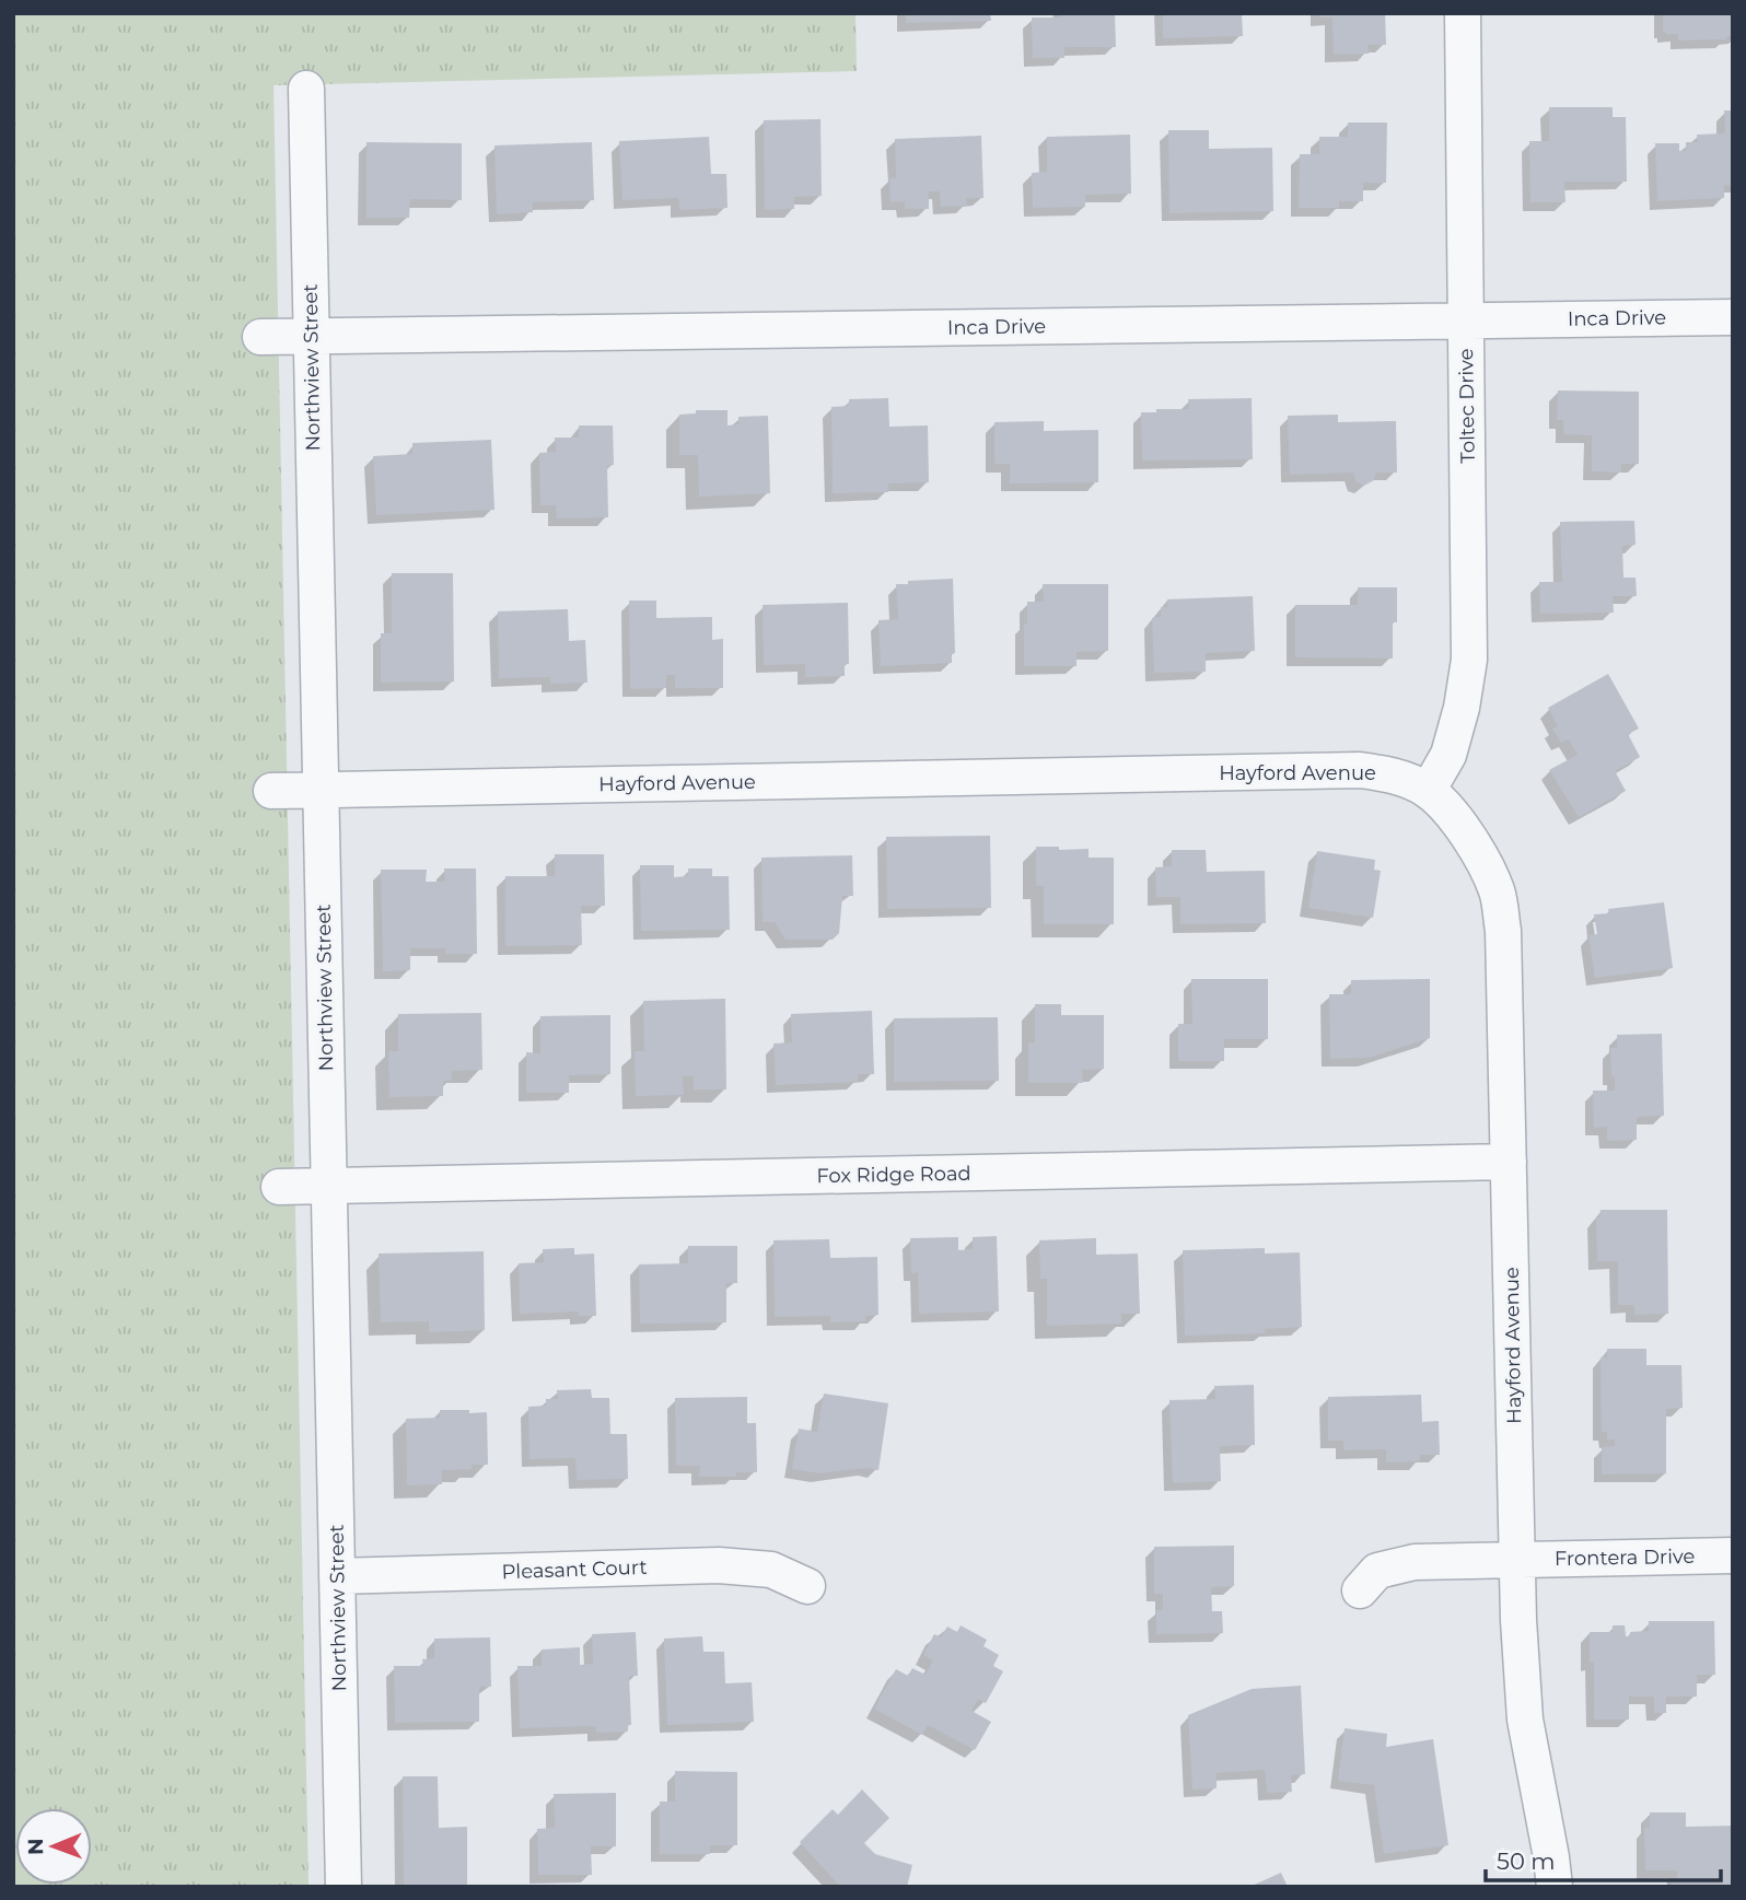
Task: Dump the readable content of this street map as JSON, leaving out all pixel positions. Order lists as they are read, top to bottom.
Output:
{
  "streets": {
    "street": [
      "Inca Drive",
      "Northview Street",
      "Toltec Drive",
      "Hayford Avenue",
      "Fox Ridge Road",
      "Frontera Drive",
      "Pleasant Court"
    ]
  },
  "crossings": [
    ["Inca Drive", "Northview Street"],
    ["Inca Drive", "Toltec Drive"],
    ["Northview Street", "Hayford Avenue"],
    ["Northview Street", "Fox Ridge Road"],
    ["Northview Street", "Pleasant Court"],
    ["Toltec Drive", "Hayford Avenue"],
    ["Hayford Avenue", "Fox Ridge Road"],
    ["Hayford Avenue", "Frontera Drive"]
  ],
  "scale_bar": "50 m",
  "north": "left"
}
